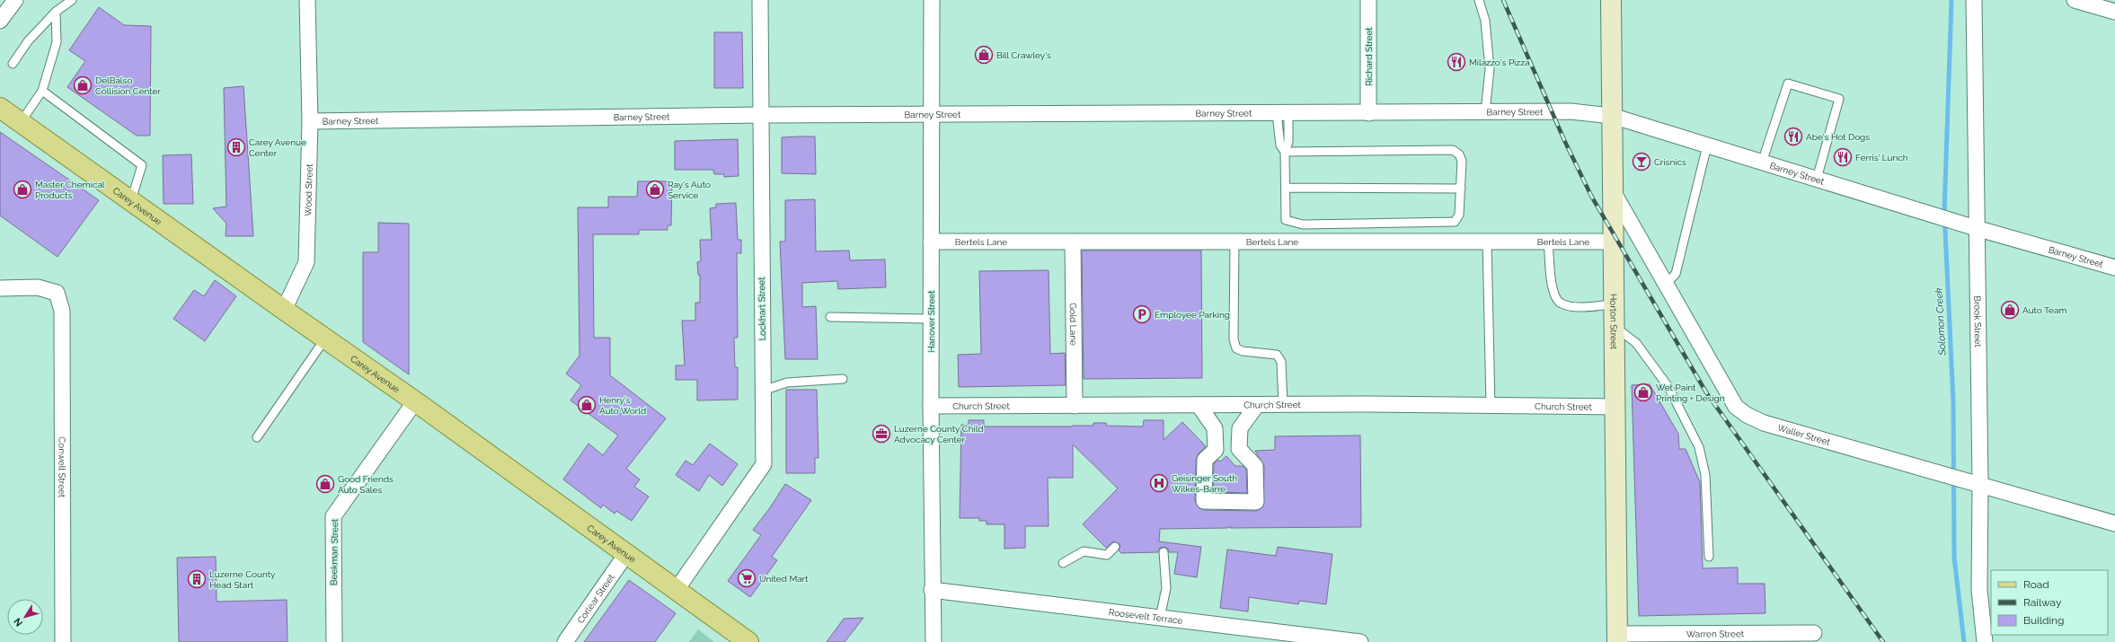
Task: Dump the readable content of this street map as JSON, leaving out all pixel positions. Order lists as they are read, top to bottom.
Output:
{
  "streets": {
    "main road": ["Carey Avenue", "Horton Street"],
    "street": [
      "Richard Street",
      "Barney Street",
      "Wood Street",
      "Bertels Lane",
      "Lockhart Street",
      "Hanover Street",
      "Brook Street",
      "Gold Lane",
      "Church Street",
      "Waller Street",
      "Conwell Street",
      "Beekman Street",
      "Corlear Street",
      "Roosevelt Terrace",
      "Warren Street"
    ]
  },
  "crossings": [
    ["Richard Street", "Barney Street"],
    ["Barney Street", "Wood Street"],
    ["Barney Street", "Lockhart Street"],
    ["Barney Street", "Horton Street"],
    ["Barney Street", "Hanover Street"],
    ["Barney Street", "Brook Street"],
    ["Wood Street", "Carey Avenue"],
    ["Carey Avenue", "Lockhart Street"],
    ["Carey Avenue", "Beekman Street"],
    ["Carey Avenue", "Corlear Street"],
    ["Bertels Lane", "Horton Street"],
    ["Bertels Lane", "Hanover Street"],
    ["Bertels Lane", "Gold Lane"],
    ["Horton Street", "Church Street"],
    ["Horton Street", "Waller Street"],
    ["Horton Street", "Warren Street"],
    ["Hanover Street", "Church Street"],
    ["Hanover Street", "Roosevelt Terrace"],
    ["Brook Street", "Waller Street"],
    ["Gold Lane", "Church Street"]
  ],
  "water": ["Solomon Creek"],
  "places": {
    "shop": [
      "Bill Crawley's",
      "DelBalso Collision Center",
      "Master Chemical Products",
      "Ray's Auto Service",
      "Auto Team",
      "Wet Paint Printing + Design",
      "Henry's Auto World",
      "Good Friends Auto Sales"
    ],
    "restaurant": ["Milazzo's Pizza", "Abe's Hot Dogs", "Ferris' Lunch"],
    "building": ["Carey Avenue Center", "Luzerne County Head Start"],
    "bar": ["Crisnics"],
    "parking": ["Employee Parking"],
    "office": ["Luzerne County Child Advocacy Center"],
    "hospital": ["Geisinger South Wilkes-Barre"],
    "supermarket": ["United Mart"]
  },
  "legend": ["Road", "Railway", "Building"],
  "north": "bottom left"
}
